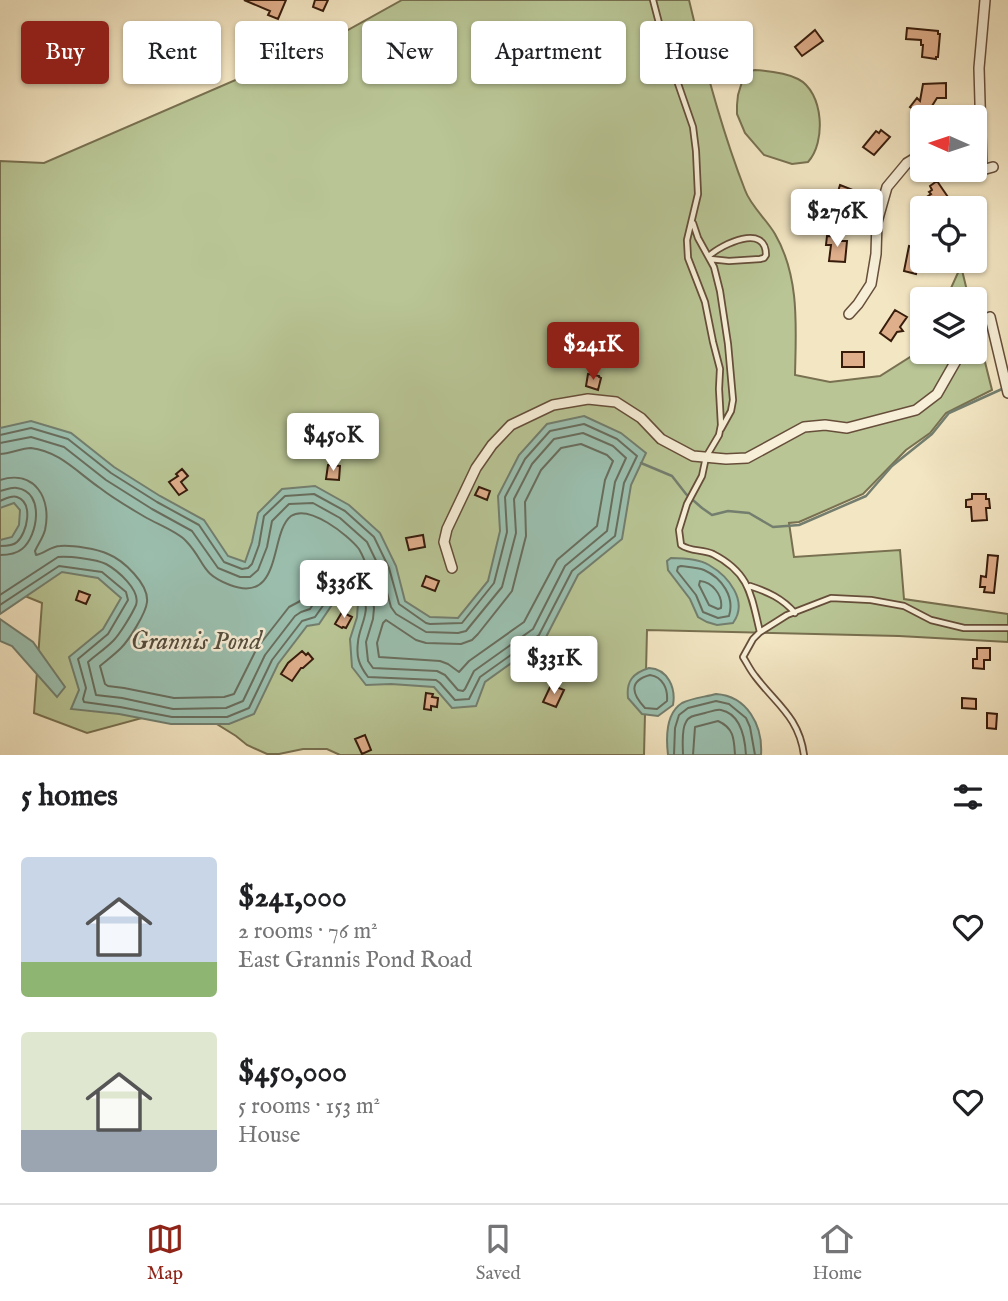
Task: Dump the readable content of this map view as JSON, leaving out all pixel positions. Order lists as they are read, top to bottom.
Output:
{
  "water": ["Grannis Pond"],
  "north": "left",
  "page": {
    "chip": [
      "Buy",
      "Rent",
      "Filters",
      "New",
      "Apartment",
      "House"
    ],
    "price": [
      "$276K",
      "$241K",
      "$450K",
      "$336K",
      "$331K"
    ],
    "heading": "5 homes",
    "list": [
      {
        "name": "$241,000",
        "note": "2 rooms · 76 m² · East Grannis Pond Road"
      },
      {
        "name": "$450,000",
        "note": "5 rooms · 153 m² · House"
      }
    ],
    "tabs": ["Map", "Saved", "Home"]
  }
}
